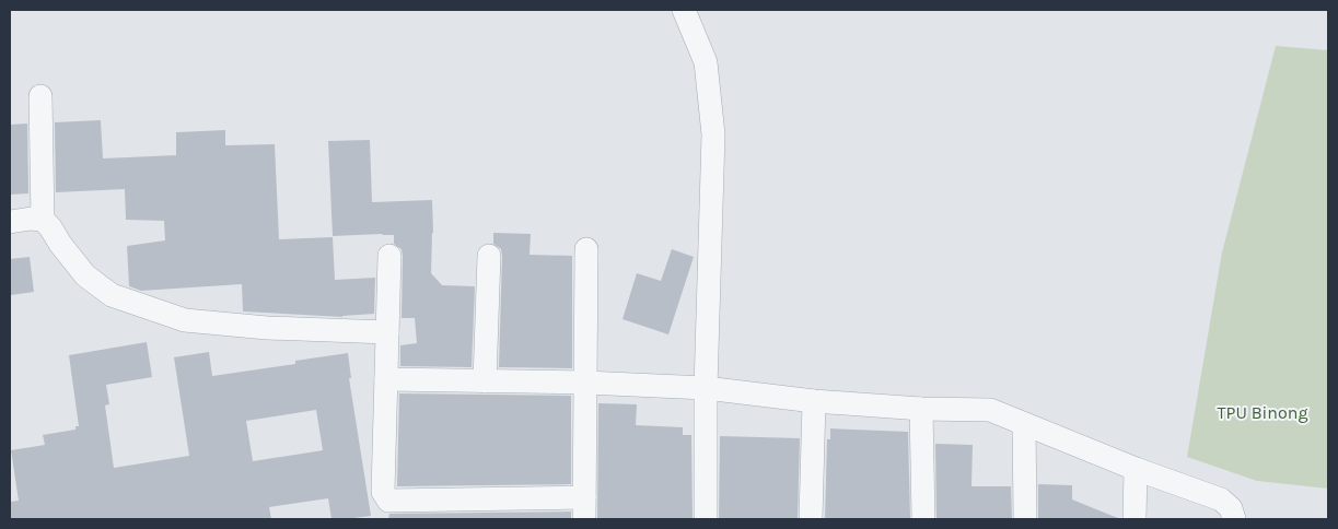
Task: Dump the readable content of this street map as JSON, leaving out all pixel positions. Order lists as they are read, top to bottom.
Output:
{
  "parks": ["TPU Binong"]
}
